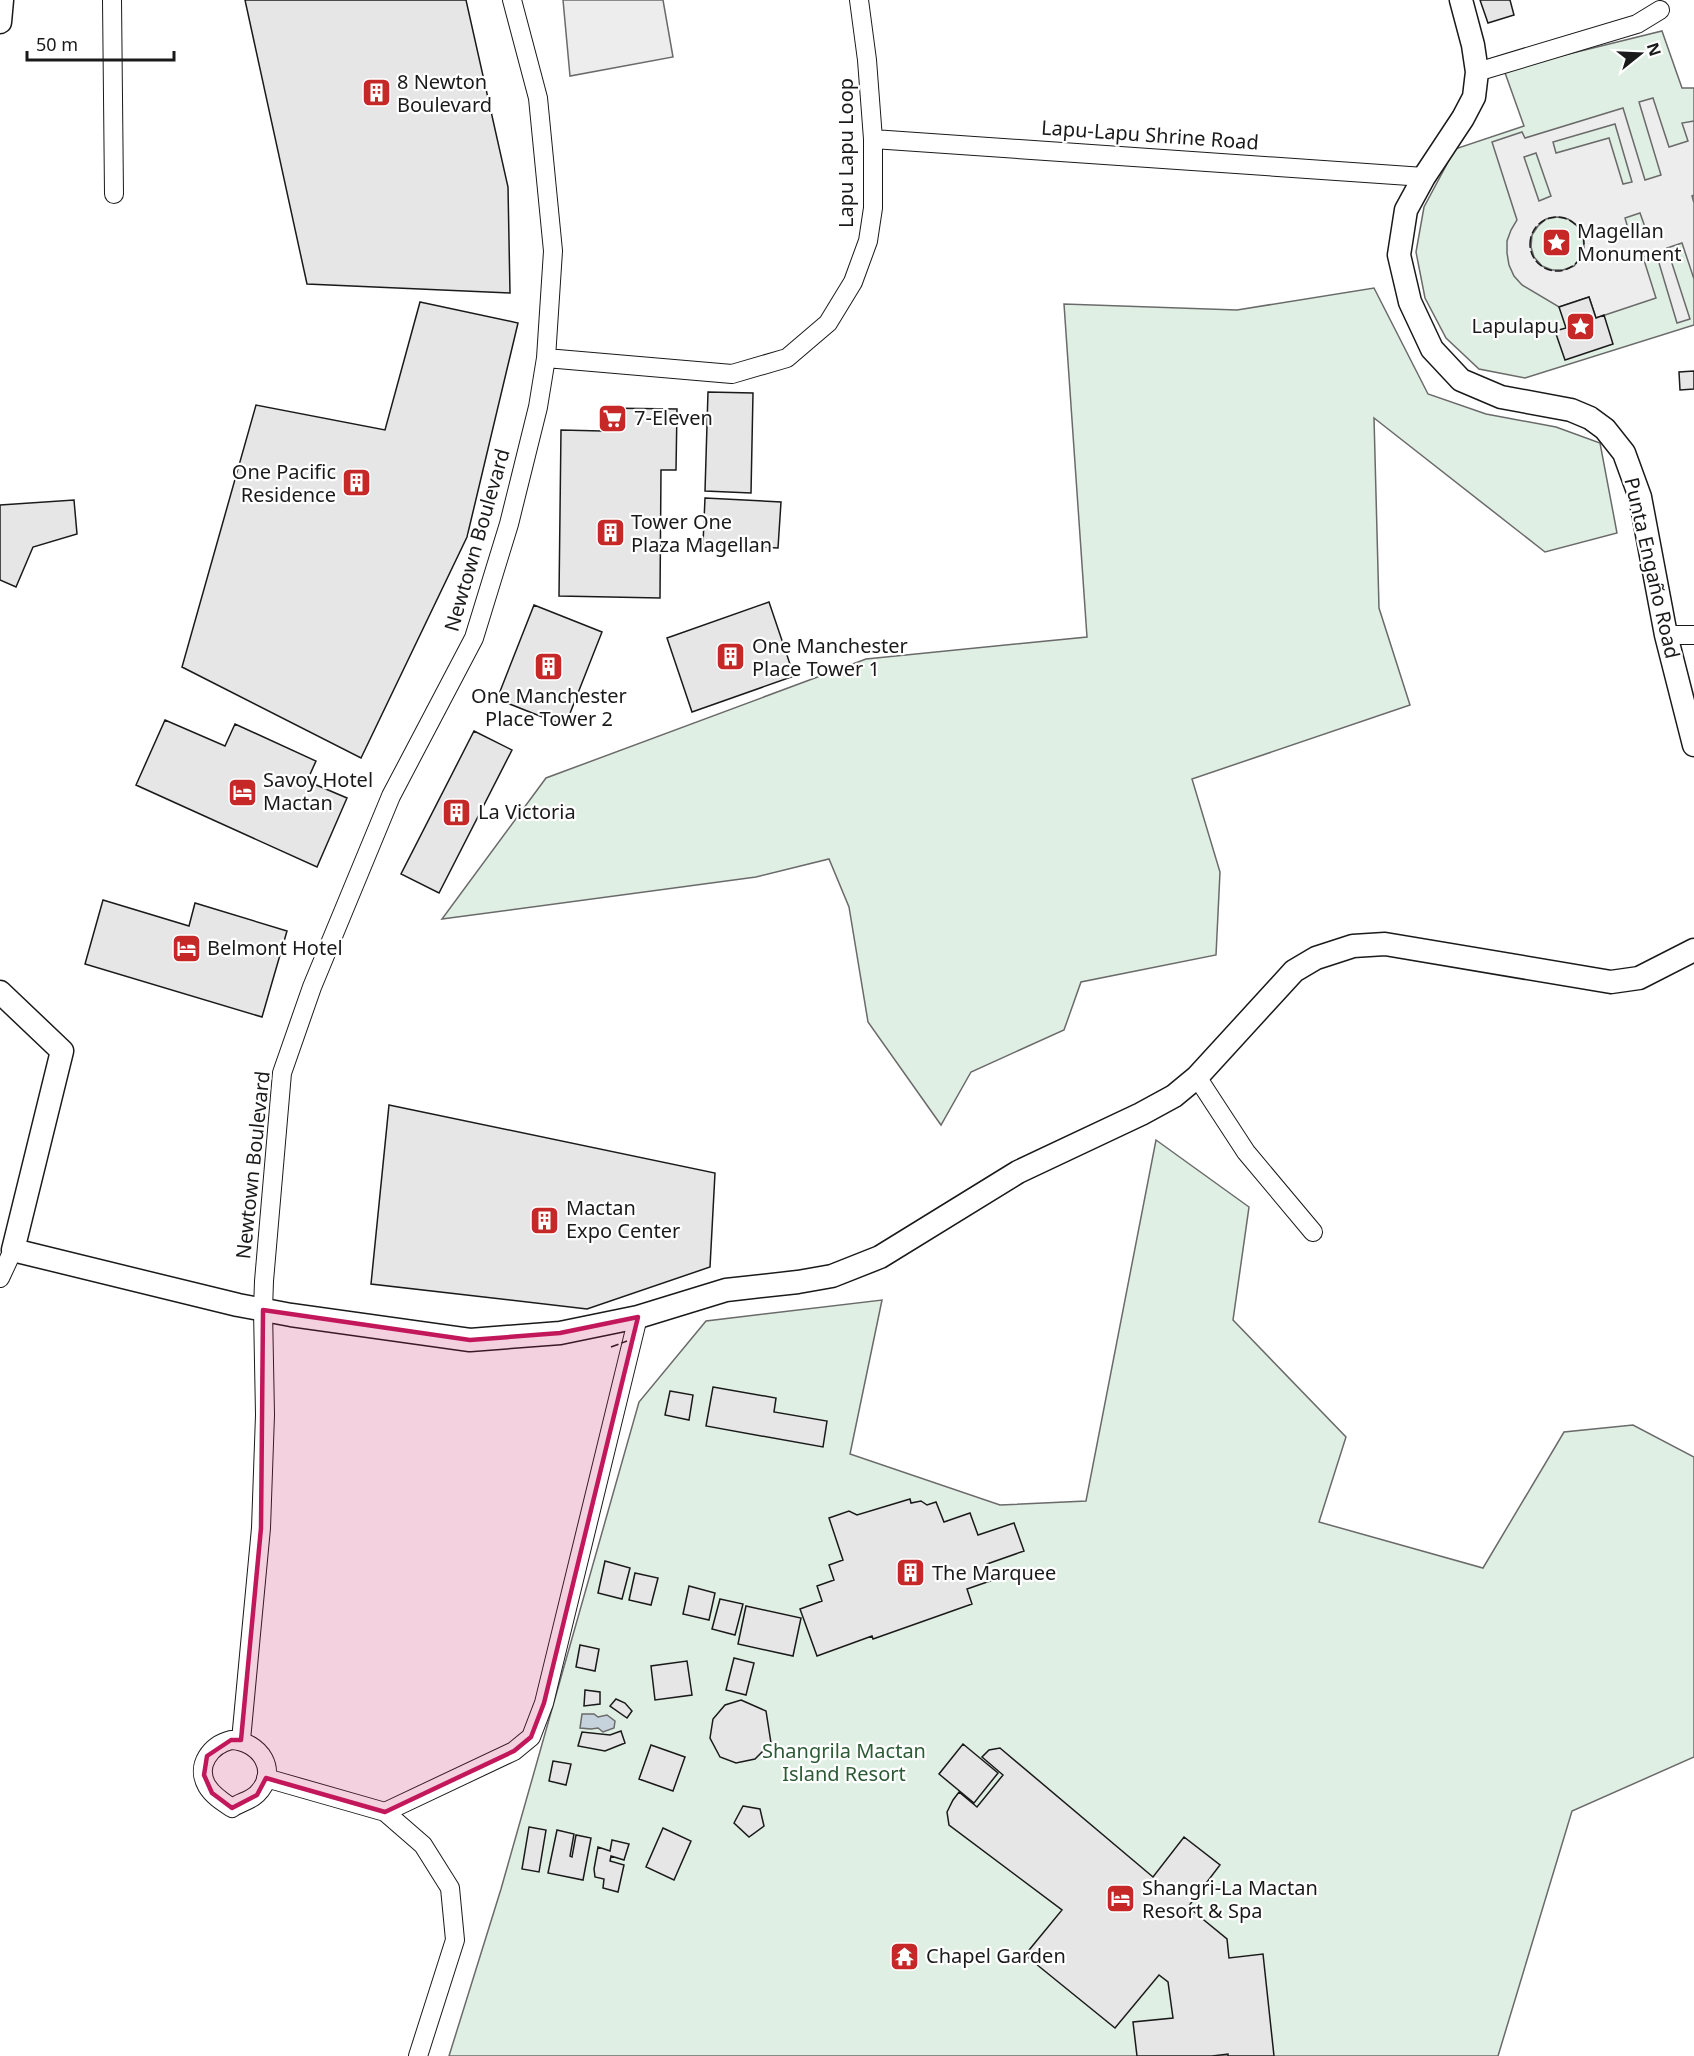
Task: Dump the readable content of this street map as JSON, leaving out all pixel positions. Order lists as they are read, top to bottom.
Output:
{
  "streets": {
    "street": [
      "Lapu-Lapu Shrine Road",
      "Lapu Lapu Loop",
      "Newtown Boulevard",
      "Punta Engaño Road"
    ]
  },
  "crossings": [
    ["Lapu-Lapu Shrine Road", "Lapu Lapu Loop"],
    ["Lapu-Lapu Shrine Road", "Punta Engaño Road"],
    ["Lapu Lapu Loop", "Newtown Boulevard"]
  ],
  "parks": ["Shangrila Mactan Island Resort"],
  "places": {
    "building": [
      "8 Newton Boulevard",
      "One Pacific Residence",
      "Tower One Plaza Magellan",
      "One Manchester Place Tower 1",
      "One Manchester Place Tower 2",
      "La Victoria",
      "Mactan Expo Center",
      "The Marquee"
    ],
    "place": ["Magellan Monument", "Lapulapu"],
    "supermarket": ["7-Eleven"],
    "hotel": ["Savoy Hotel Mactan", "Belmont Hotel", "Shangri-La Mactan Resort & Spa"],
    "temple": ["Chapel Garden"]
  },
  "scale_bar": "50 m",
  "north": "right"
}
